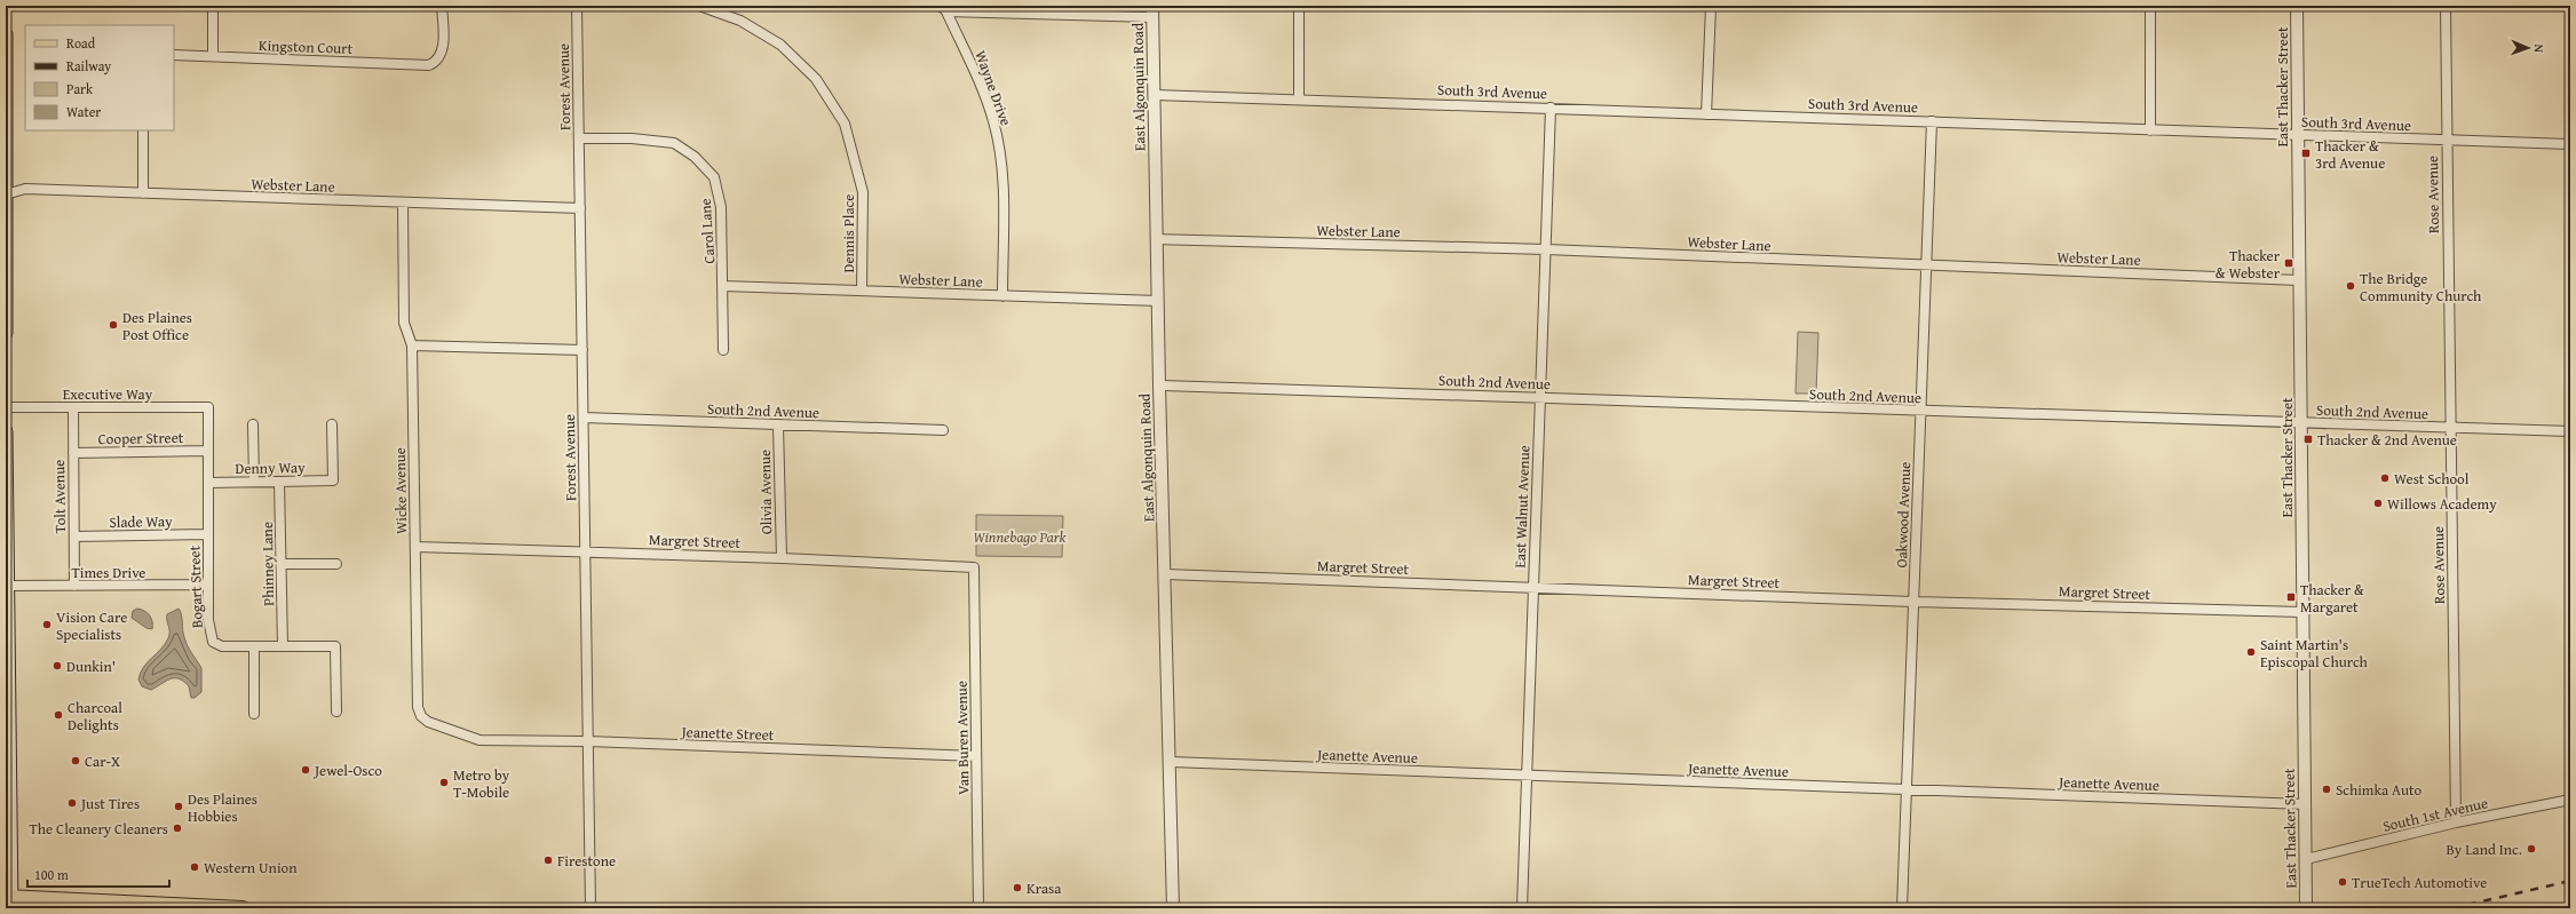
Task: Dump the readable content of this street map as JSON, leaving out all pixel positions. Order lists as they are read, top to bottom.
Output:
{
  "streets": {
    "street": [
      "Kingston Court",
      "Forest Avenue",
      "East Algonquin Road",
      "East Thacker Street",
      "Wayne Drive",
      "South 3rd Avenue",
      "Webster Lane",
      "Rose Avenue",
      "Carol Lane",
      "Dennis Place",
      "South 2nd Avenue",
      "Executive Way",
      "Cooper Street",
      "Denny Way",
      "Wicke Avenue",
      "Olivia Avenue",
      "Tolt Avenue",
      "East Walnut Avenue",
      "Oakwood Avenue",
      "Slade Way",
      "Margret Street",
      "Phinney Lane",
      "Times Drive",
      "Bogart Street",
      "Jeanette Street",
      "Van Buren Avenue",
      "Jeanette Avenue",
      "South 1st Avenue"
    ]
  },
  "crossings": [
    ["Forest Avenue", "Webster Lane"],
    ["Forest Avenue", "Carol Lane"],
    ["Forest Avenue", "South 2nd Avenue"],
    ["Forest Avenue", "Margret Street"],
    ["Forest Avenue", "Jeanette Street"],
    ["East Algonquin Road", "South 3rd Avenue"],
    ["East Algonquin Road", "Webster Lane"],
    ["East Algonquin Road", "South 2nd Avenue"],
    ["East Algonquin Road", "Margret Street"],
    ["East Algonquin Road", "Jeanette Avenue"],
    ["East Thacker Street", "South 3rd Avenue"],
    ["East Thacker Street", "Webster Lane"],
    ["East Thacker Street", "South 2nd Avenue"],
    ["East Thacker Street", "Margret Street"],
    ["East Thacker Street", "Jeanette Avenue"],
    ["East Thacker Street", "South 1st Avenue"],
    ["Wayne Drive", "Webster Lane"],
    ["South 3rd Avenue", "Rose Avenue"],
    ["South 3rd Avenue", "East Walnut Avenue"],
    ["South 3rd Avenue", "Oakwood Avenue"],
    ["Webster Lane", "Carol Lane"],
    ["Webster Lane", "Dennis Place"],
    ["Webster Lane", "Wicke Avenue"],
    ["Webster Lane", "East Walnut Avenue"],
    ["Webster Lane", "Oakwood Avenue"],
    ["Rose Avenue", "South 2nd Avenue"],
    ["Rose Avenue", "South 1st Avenue"],
    ["South 2nd Avenue", "Olivia Avenue"],
    ["South 2nd Avenue", "East Walnut Avenue"],
    ["South 2nd Avenue", "Oakwood Avenue"],
    ["Executive Way", "Tolt Avenue"],
    ["Executive Way", "Bogart Street"],
    ["Cooper Street", "Tolt Avenue"],
    ["Cooper Street", "Bogart Street"],
    ["Denny Way", "Phinney Lane"],
    ["Denny Way", "Bogart Street"],
    ["Wicke Avenue", "Margret Street"],
    ["Wicke Avenue", "Jeanette Street"],
    ["Olivia Avenue", "Margret Street"],
    ["Tolt Avenue", "Slade Way"],
    ["Tolt Avenue", "Times Drive"],
    ["East Walnut Avenue", "Margret Street"],
    ["East Walnut Avenue", "Jeanette Avenue"],
    ["Oakwood Avenue", "Margret Street"],
    ["Oakwood Avenue", "Jeanette Avenue"],
    ["Slade Way", "Bogart Street"],
    ["Margret Street", "Van Buren Avenue"],
    ["Phinney Lane", "Bogart Street"],
    ["Times Drive", "Bogart Street"],
    ["Jeanette Street", "Van Buren Avenue"]
  ],
  "parks": ["Winnebago Park"],
  "places": {
    "transit": [
      "Thacker & 3rd Avenue",
      "Thacker & Webster",
      "Thacker & 2nd Avenue",
      "Thacker & Margaret"
    ],
    "other": [
      "The Bridge Community Church",
      "Des Plaines Post Office",
      "West School",
      "Willows Academy",
      "Vision Care Specialists",
      "Saint Martin's Episcopal Church",
      "Dunkin'",
      "Charcoal Delights",
      "Car-X",
      "Jewel-Osco",
      "Metro by T-Mobile",
      "Schimka Auto",
      "Just Tires",
      "Des Plaines Hobbies",
      "The Cleanery Cleaners",
      "By Land Inc.",
      "Firestone",
      "Western Union",
      "TrueTech Automotive",
      "Krasa"
    ]
  },
  "legend": [
    "Road",
    "Railway",
    "Park",
    "Water"
  ],
  "scale_bar": "100 m",
  "north": "right"
}
